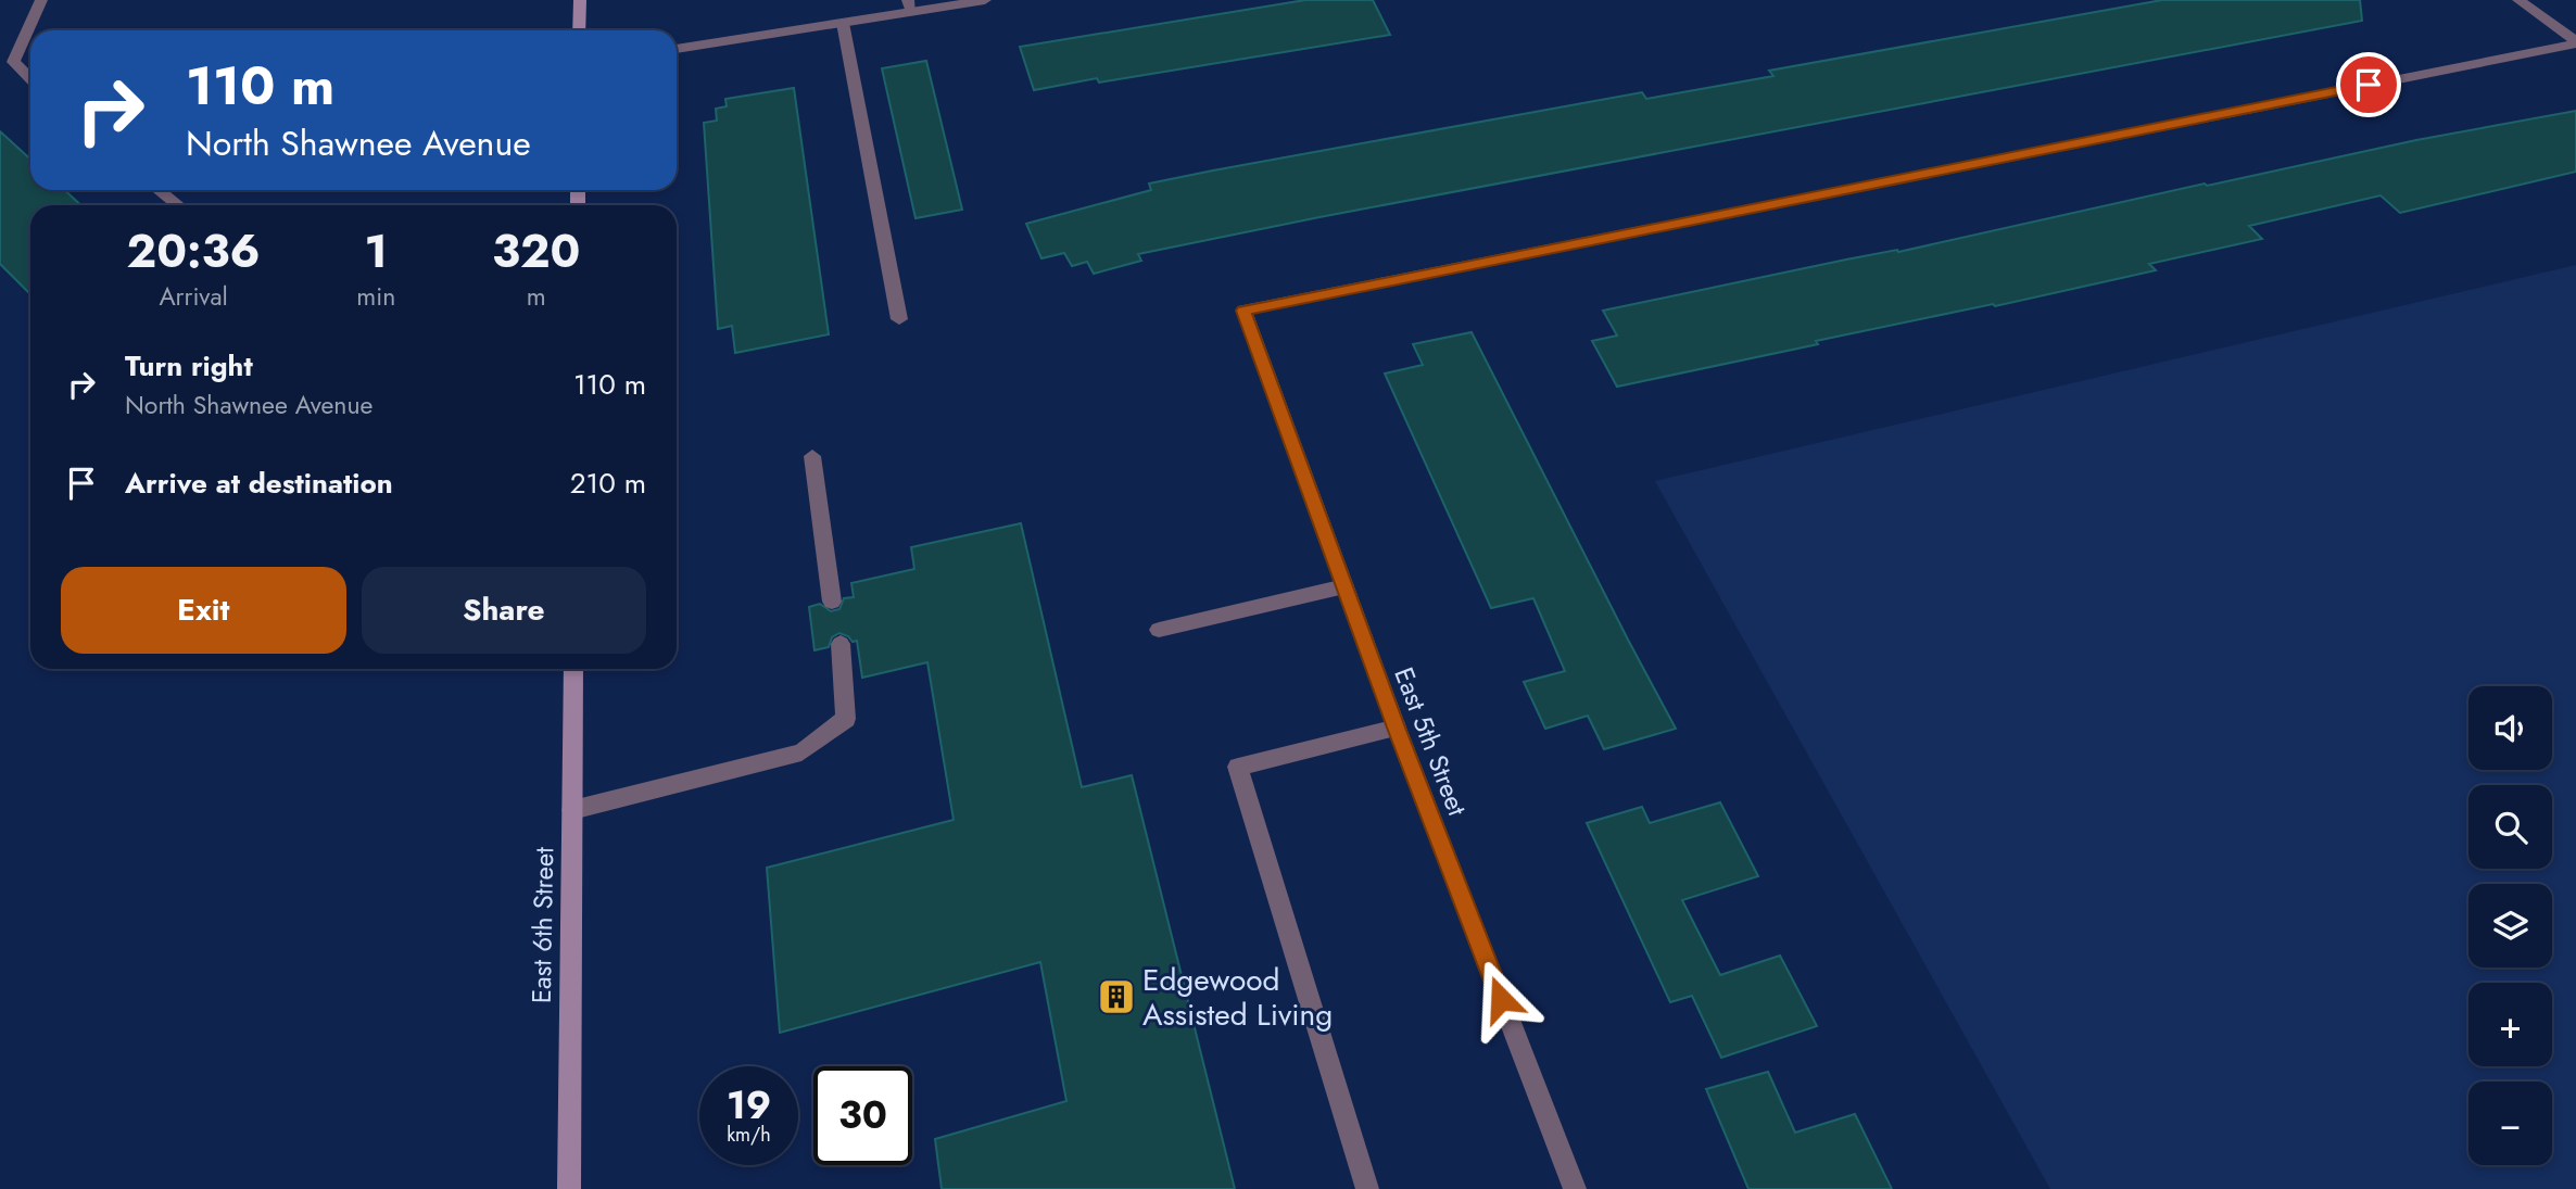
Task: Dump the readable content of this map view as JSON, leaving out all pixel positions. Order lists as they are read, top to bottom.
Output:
{
  "streets": {
    "main road": ["East 6th Street"],
    "street": ["East 5th Street"]
  },
  "places": {
    "building": ["Edgewood Assisted Living"]
  },
  "page": {
    "turn": ["110 m", "North Shawnee Avenue"],
    "eta": [
      "20:36",
      "Arrival",
      "1",
      "min",
      "320",
      "m"
    ],
    "list": [
      {
        "name": "Turn right",
        "note": "North Shawnee Avenue",
        "value": "110 m"
      },
      {
        "name": "Arrive at destination",
        "value": "210 m"
      }
    ],
    "buttons": ["Exit", "Share"],
    "map_buttons": ["+", "−"],
    "speed": "19 km/h",
    "limit": "30"
  }
}
